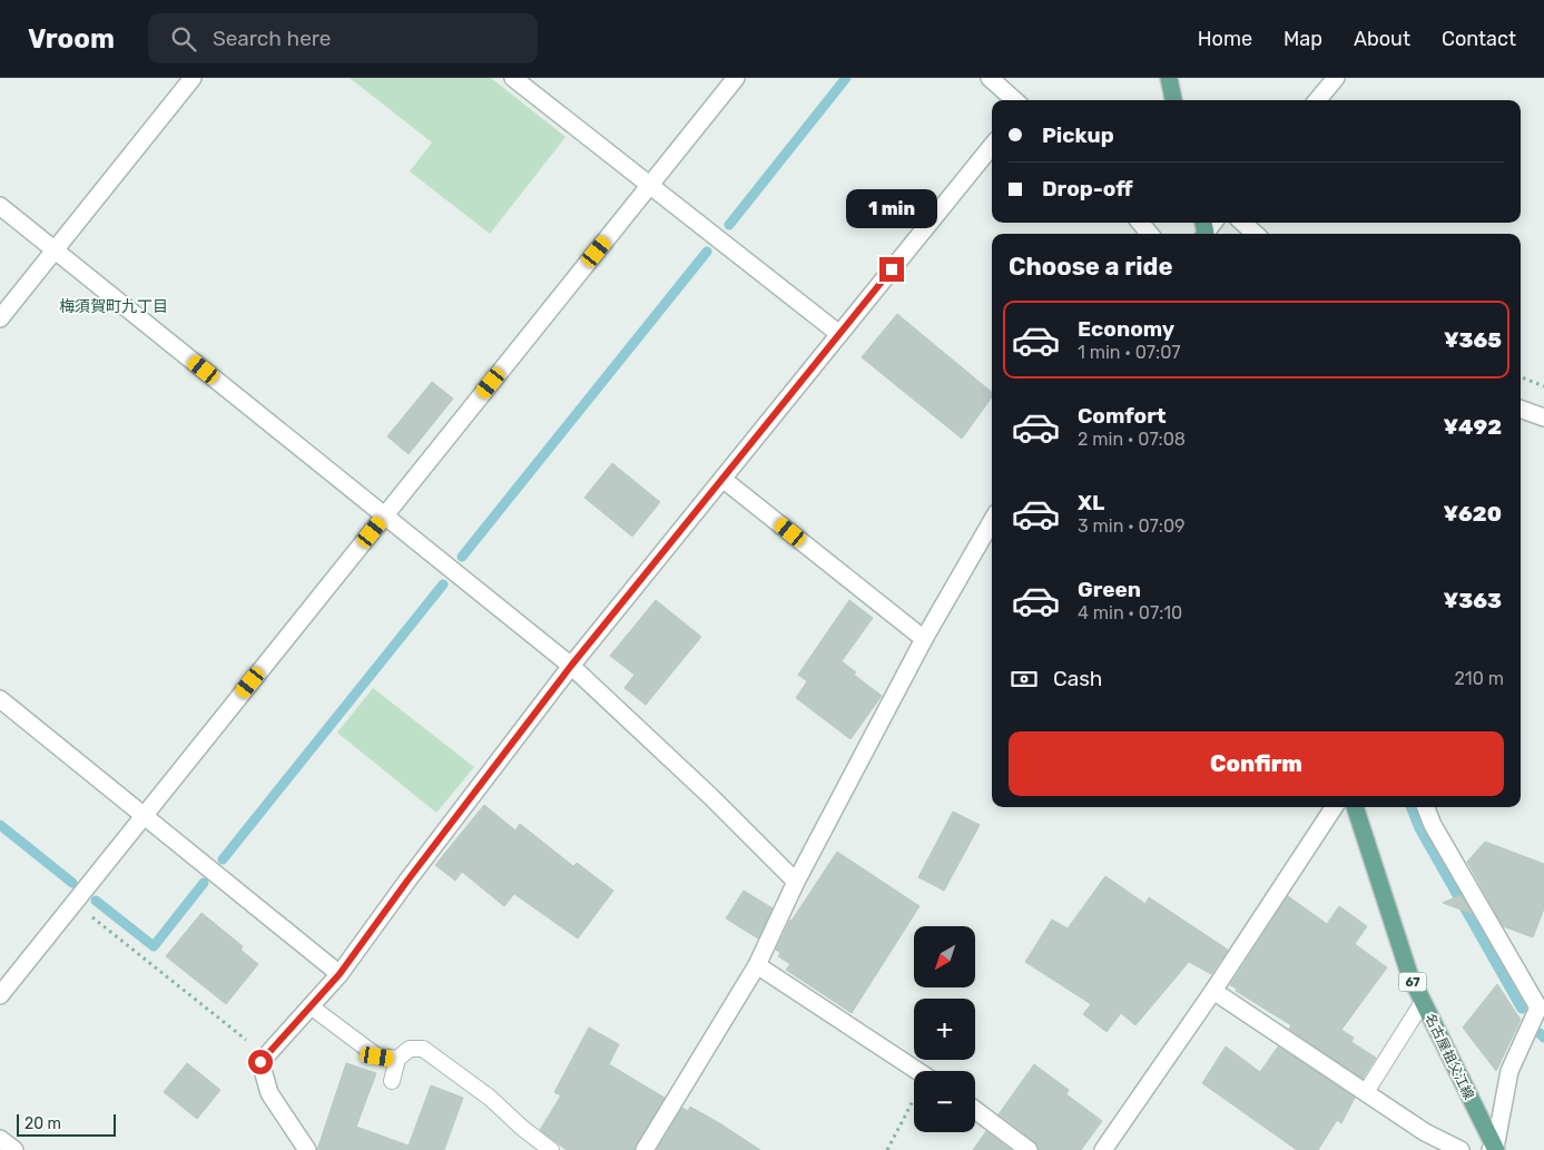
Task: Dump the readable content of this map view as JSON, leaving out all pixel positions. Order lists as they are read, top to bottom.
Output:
{
  "streets": {
    "main road": ["67", "名古屋祖父江線"]
  },
  "districts": ["梅須賀町九丁目"],
  "scale_bar": "20 m",
  "north": "bottom left",
  "page": {
    "header": "Vroom",
    "search": "Search here",
    "nav": [
      "Home",
      "Map",
      "About",
      "Contact"
    ],
    "banner": ["Pickup", "Drop-off"],
    "bubble": "1 min",
    "heading": "Choose a ride",
    "list": [
      {
        "name": "Economy",
        "note": "1 min · 07:07",
        "value": "¥365"
      },
      {
        "name": "Comfort",
        "note": "2 min · 07:08",
        "value": "¥492"
      },
      {
        "name": "XL",
        "note": "3 min · 07:09",
        "value": "¥620"
      },
      {
        "name": "Green",
        "note": "4 min · 07:10",
        "value": "¥363"
      }
    ],
    "pay": ["Cash", "210 m"],
    "buttons": "Confirm",
    "map_buttons": ["+", "−"],
    "scale": "20 m"
  }
}
